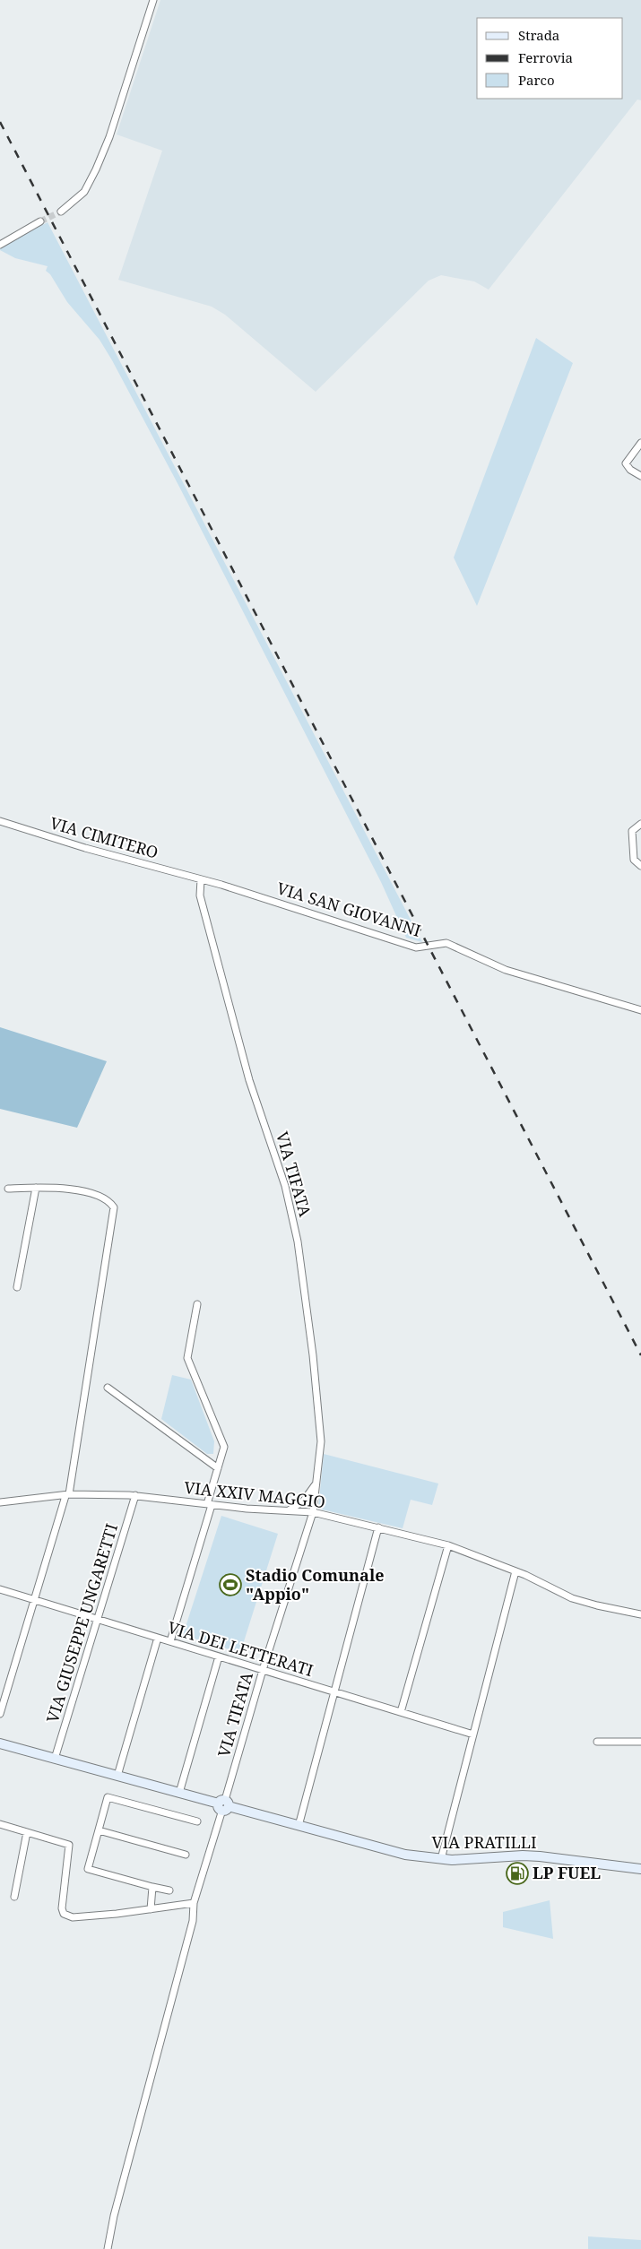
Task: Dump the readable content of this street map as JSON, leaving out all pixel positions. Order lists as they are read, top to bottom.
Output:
{
  "streets": {
    "street": [
      "VIA CIMITERO",
      "VIA SAN GIOVANNI",
      "VIA TIFATA",
      "VIA XXIV MAGGIO",
      "VIA GIUSEPPE UNGARETTI",
      "VIA DEI LETTERATI",
      "VIA PRATILLI"
    ]
  },
  "crossings": [
    ["VIA CIMITERO", "VIA SAN GIOVANNI"],
    ["VIA CIMITERO", "VIA TIFATA"],
    ["VIA SAN GIOVANNI", "VIA TIFATA"],
    ["VIA TIFATA", "VIA XXIV MAGGIO"],
    ["VIA TIFATA", "VIA DEI LETTERATI"],
    ["VIA TIFATA", "VIA PRATILLI"],
    ["VIA XXIV MAGGIO", "VIA GIUSEPPE UNGARETTI"],
    ["VIA GIUSEPPE UNGARETTI", "VIA DEI LETTERATI"],
    ["VIA GIUSEPPE UNGARETTI", "VIA PRATILLI"]
  ],
  "places": {
    "sports": ["Stadio Comunale \"Appio\""],
    "fuel station": ["LP FUEL"]
  },
  "legend": ["Strada", "Ferrovia", "Parco"]
}
